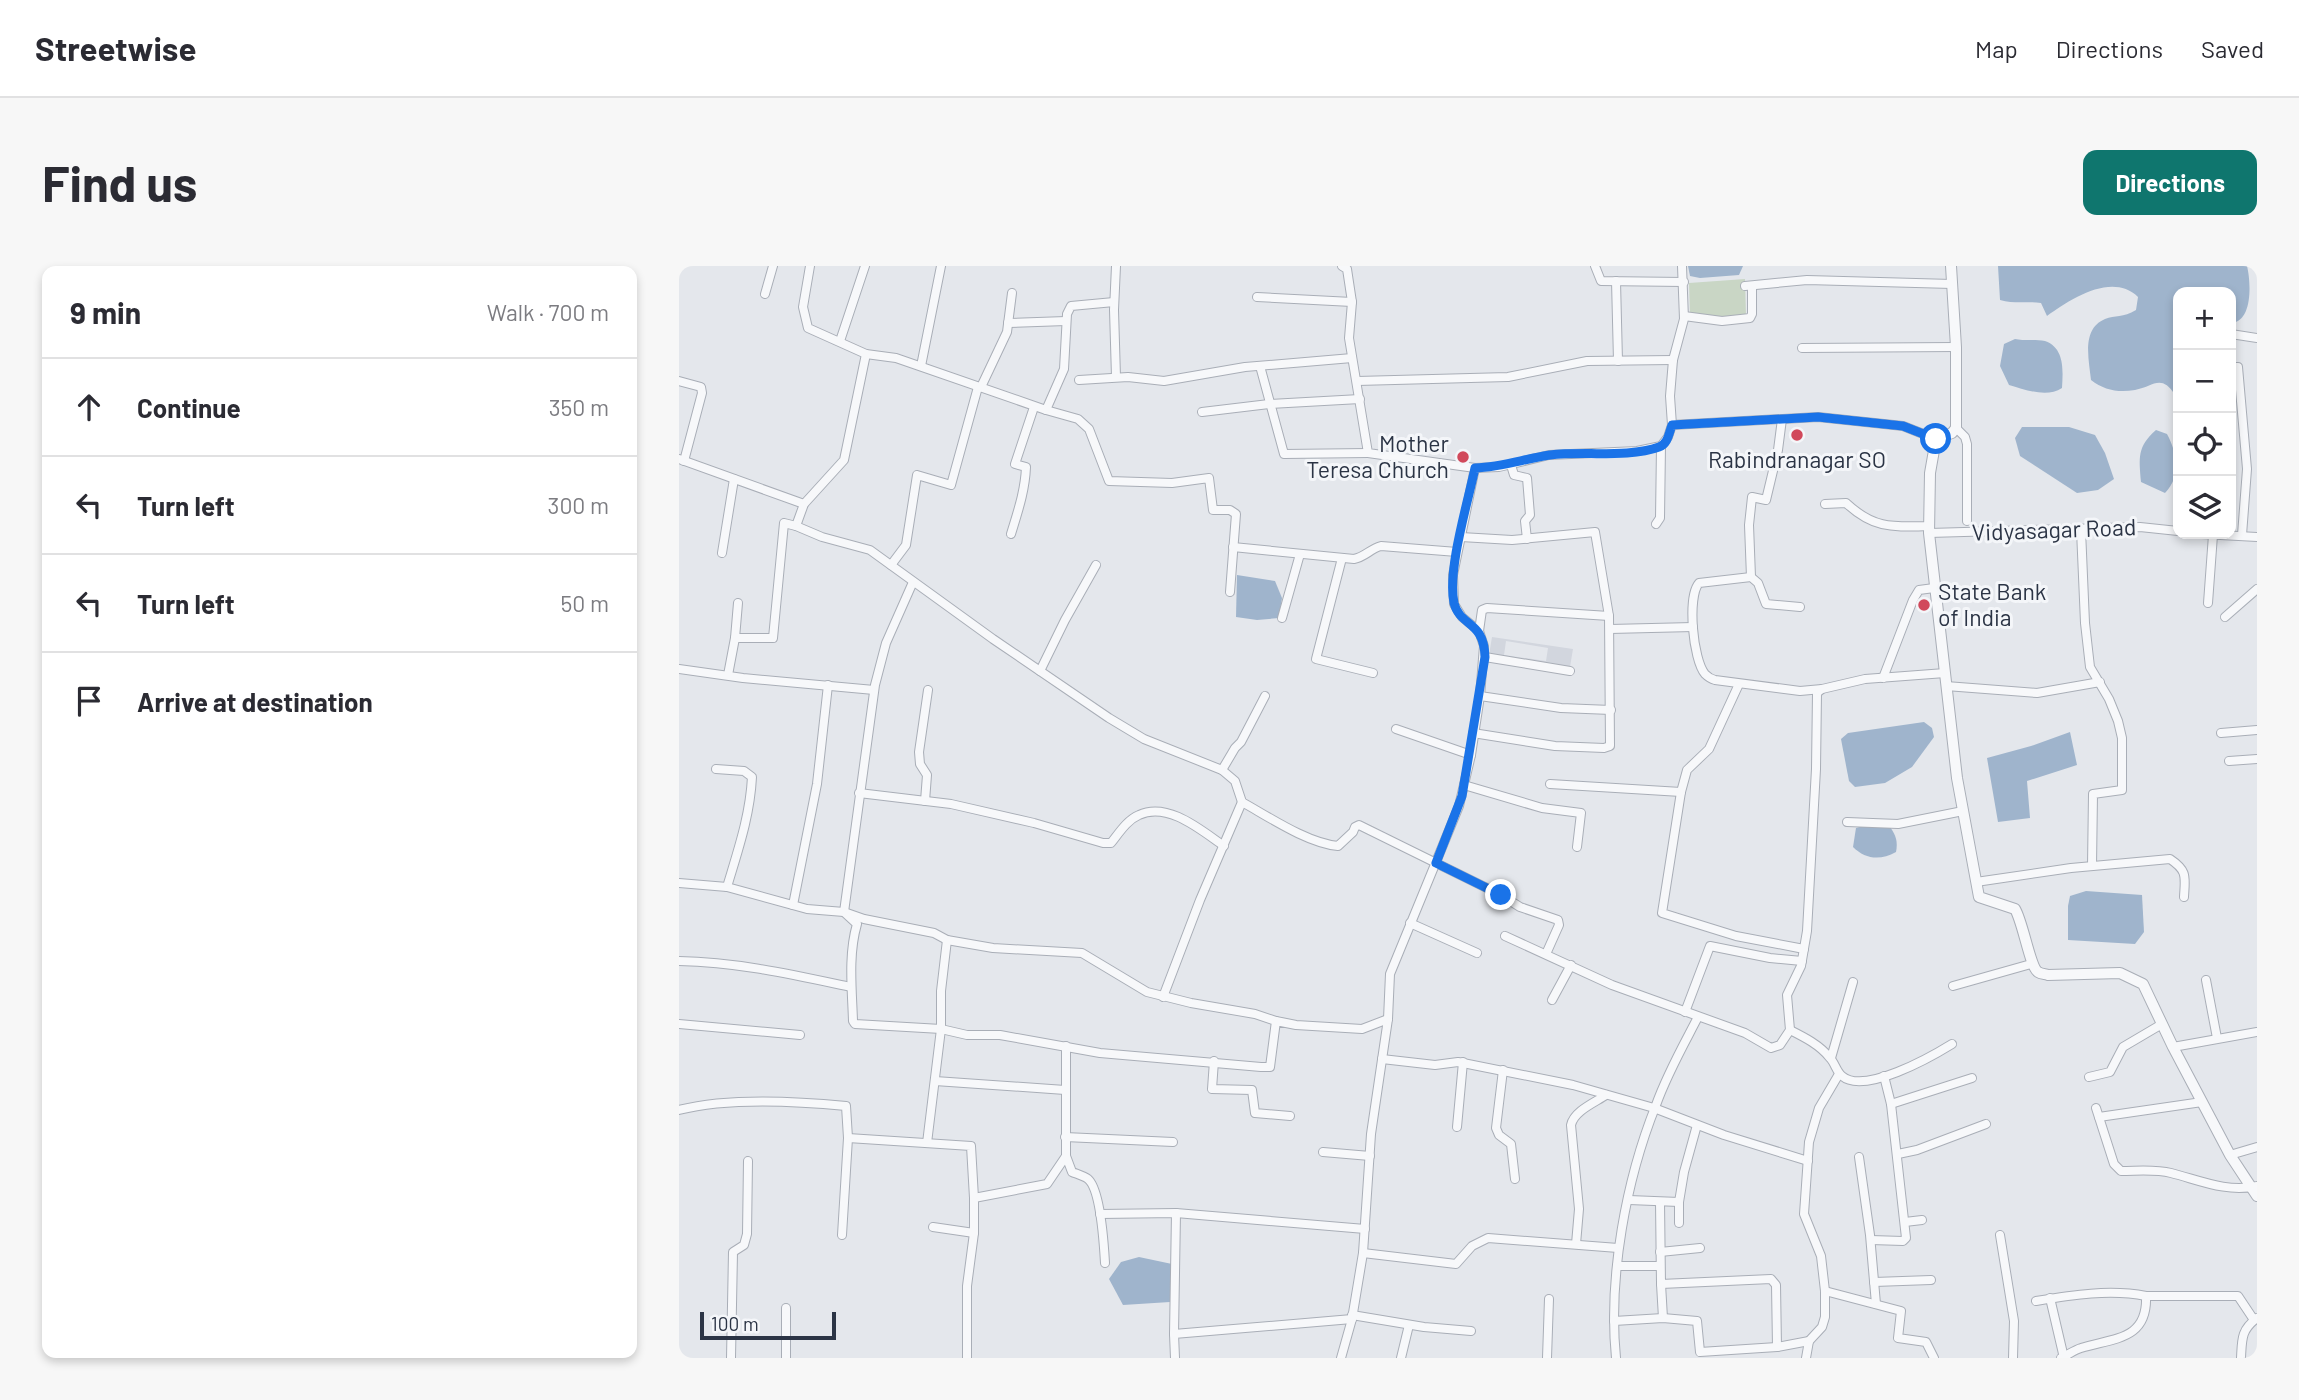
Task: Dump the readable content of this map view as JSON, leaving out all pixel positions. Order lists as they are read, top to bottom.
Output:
{
  "streets": {
    "street": ["Vidyasagar Road"]
  },
  "places": ["Rabindranagar SO", "Mother Teresa Church", "State Bank of India"],
  "scale_bar": "100 m",
  "page": {
    "header": "Streetwise",
    "nav": ["Map", "Directions", "Saved"],
    "buttons": "Directions",
    "title": "Find us",
    "heading": ["9 min", "Walk · 700 m"],
    "map_buttons": ["+", "−"],
    "list": [
      ["Continue", "350 m"],
      ["Turn left", "300 m"],
      ["Turn left", "50 m"],
      "Arrive at destination"
    ],
    "scale": "100 m"
  }
}
